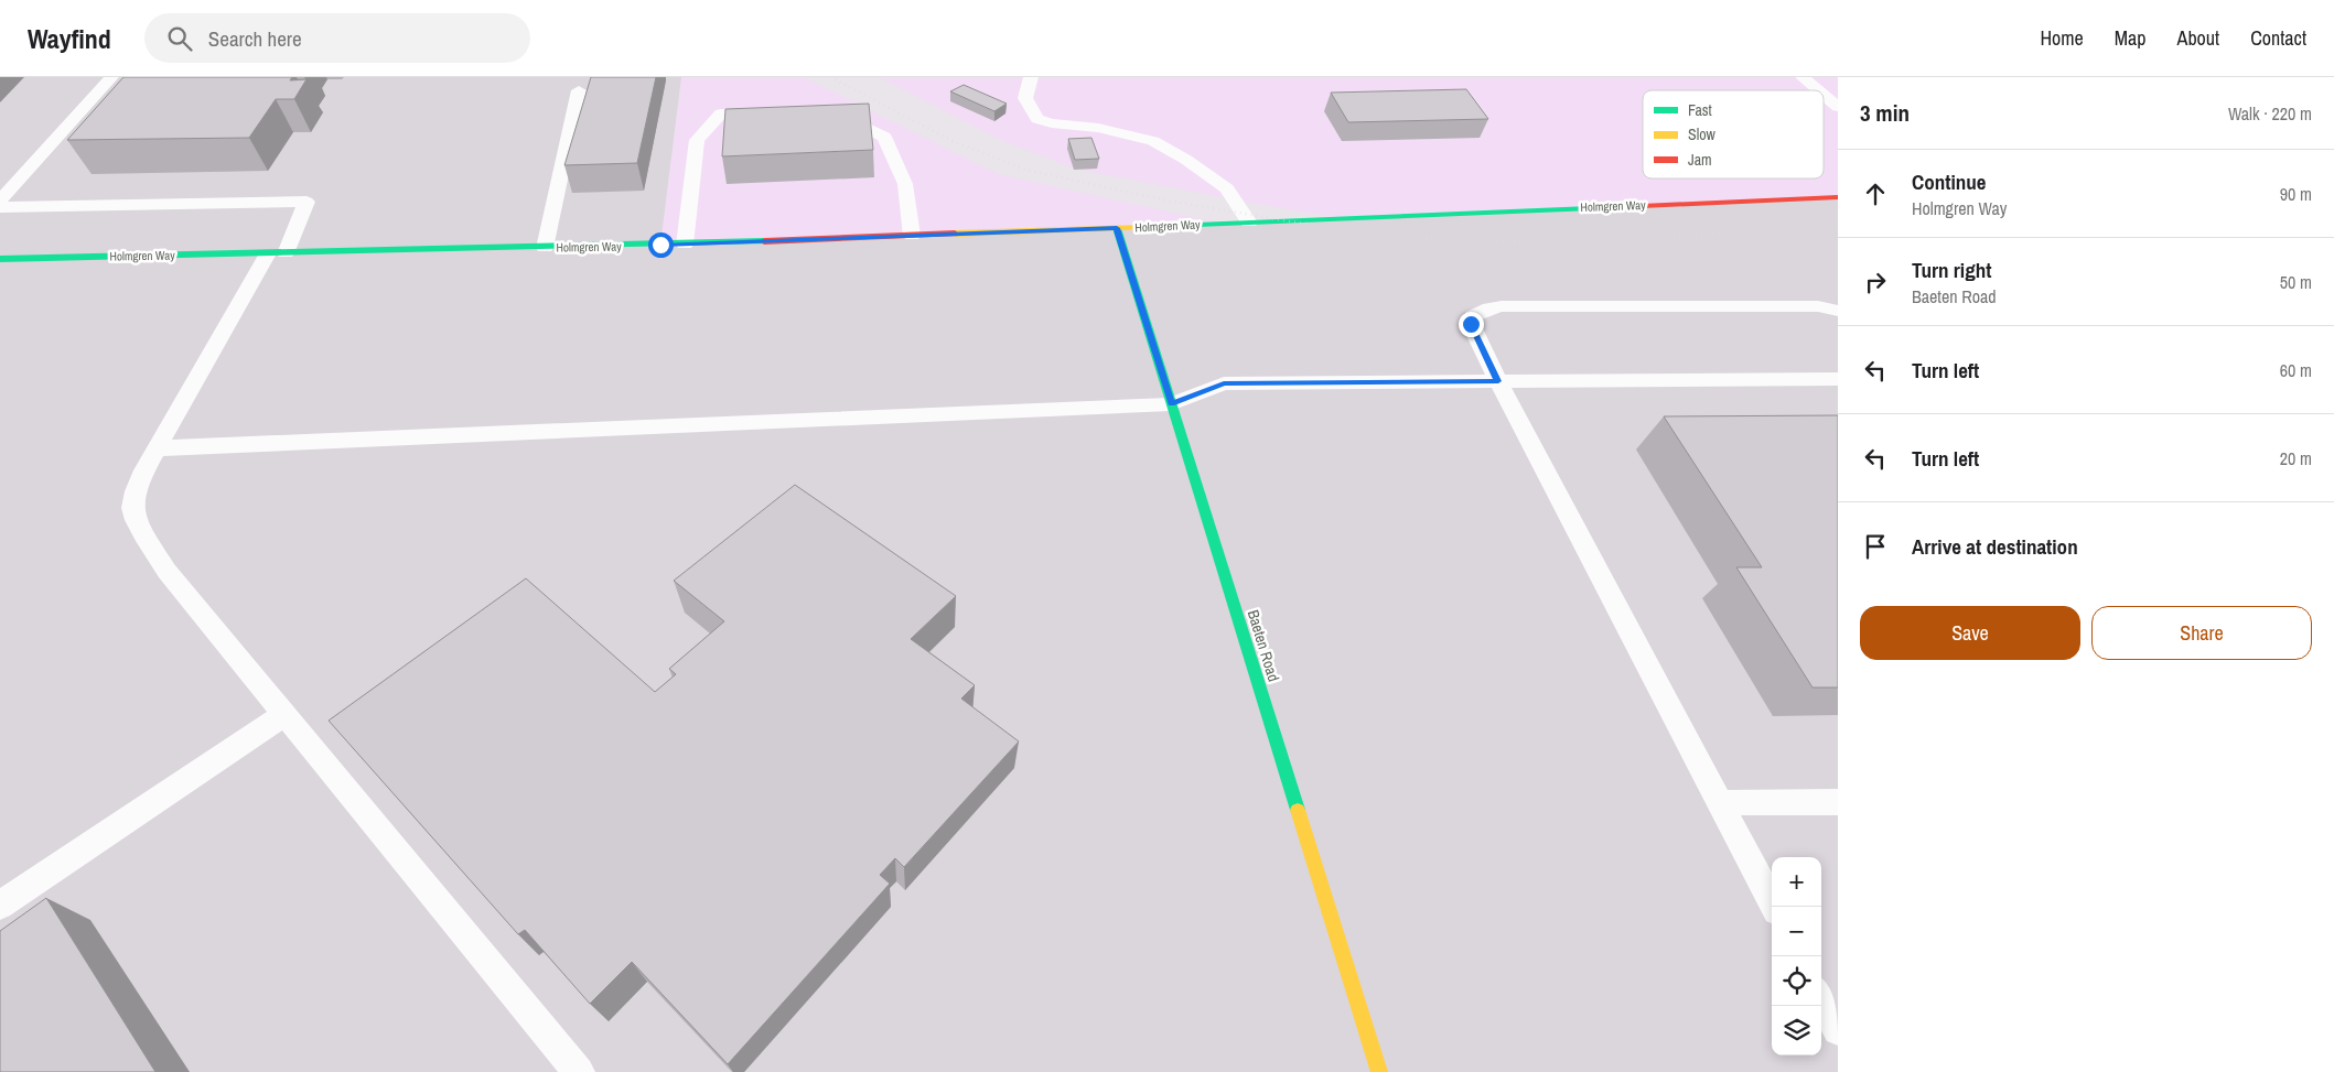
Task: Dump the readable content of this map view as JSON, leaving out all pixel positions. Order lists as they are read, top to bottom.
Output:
{
  "streets": {
    "street": ["Holmgren Way", "Baeten Road"]
  },
  "crossings": [
    ["Holmgren Way", "Baeten Road"]
  ],
  "legend": ["Fast", "Slow", "Jam"],
  "page": {
    "header": "Wayfind",
    "search": "Search here",
    "nav": [
      "Home",
      "Map",
      "About",
      "Contact"
    ],
    "heading": ["3 min", "Walk · 220 m"],
    "list": [
      ["Continue", "Holmgren Way", "90 m"],
      ["Turn right", "Baeten Road", "50 m"],
      ["Turn left", "60 m"],
      ["Turn left", "20 m"],
      "Arrive at destination"
    ],
    "buttons": ["Save", "Share"],
    "map_buttons": ["+", "−"]
  }
}
